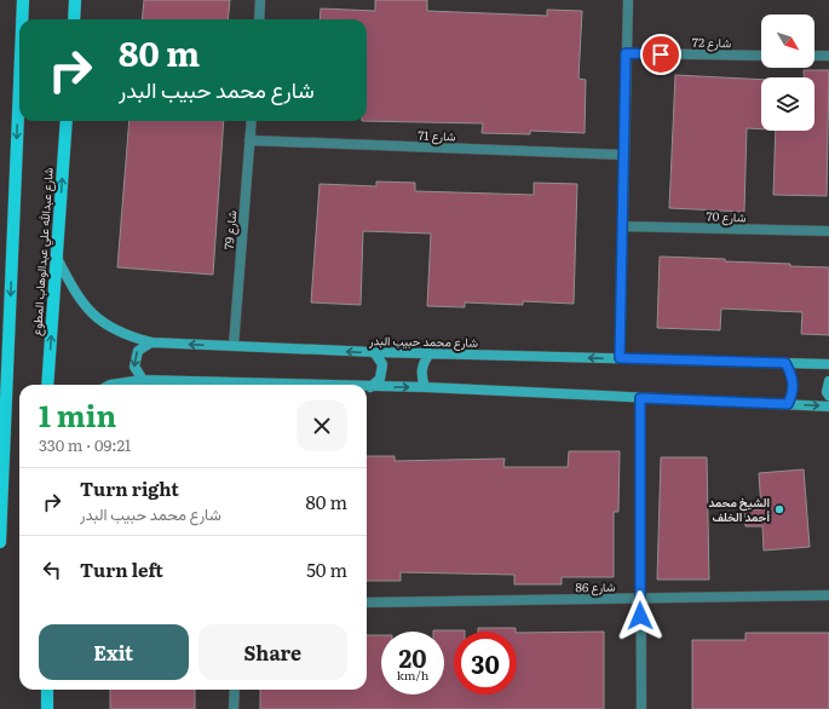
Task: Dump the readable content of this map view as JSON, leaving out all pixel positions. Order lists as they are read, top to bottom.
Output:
{
  "streets": {
    "main road": ["شارع عبدالله علي عبدالوهاب المطوع"],
    "street": [
      "شارع 72",
      "شارع 71",
      "شارع 70",
      "شارع 79",
      "شارع محمد حبيب البدر",
      "شارع 86"
    ]
  },
  "crossings": [
    ["شارع 71", "شارع 79"],
    ["شارع 79", "شارع محمد حبيب البدر"],
    ["شارع عبدالله علي عبدالوهاب المطوع", "شارع محمد حبيب البدر"]
  ],
  "places": ["الشيخ محمد أحمد الخلف"],
  "north": "bottom right",
  "page": {
    "turn": ["80 m", "شارع محمد حبيب البدر"],
    "heading": ["1 min", "330 m · 09:21"],
    "list": [
      {
        "name": "Turn right",
        "note": "شارع محمد حبيب البدر",
        "value": "80 m"
      },
      {
        "name": "Turn left",
        "value": "50 m"
      }
    ],
    "buttons": ["Exit", "Share"],
    "speed": "20 km/h",
    "limit": "30"
  }
}
